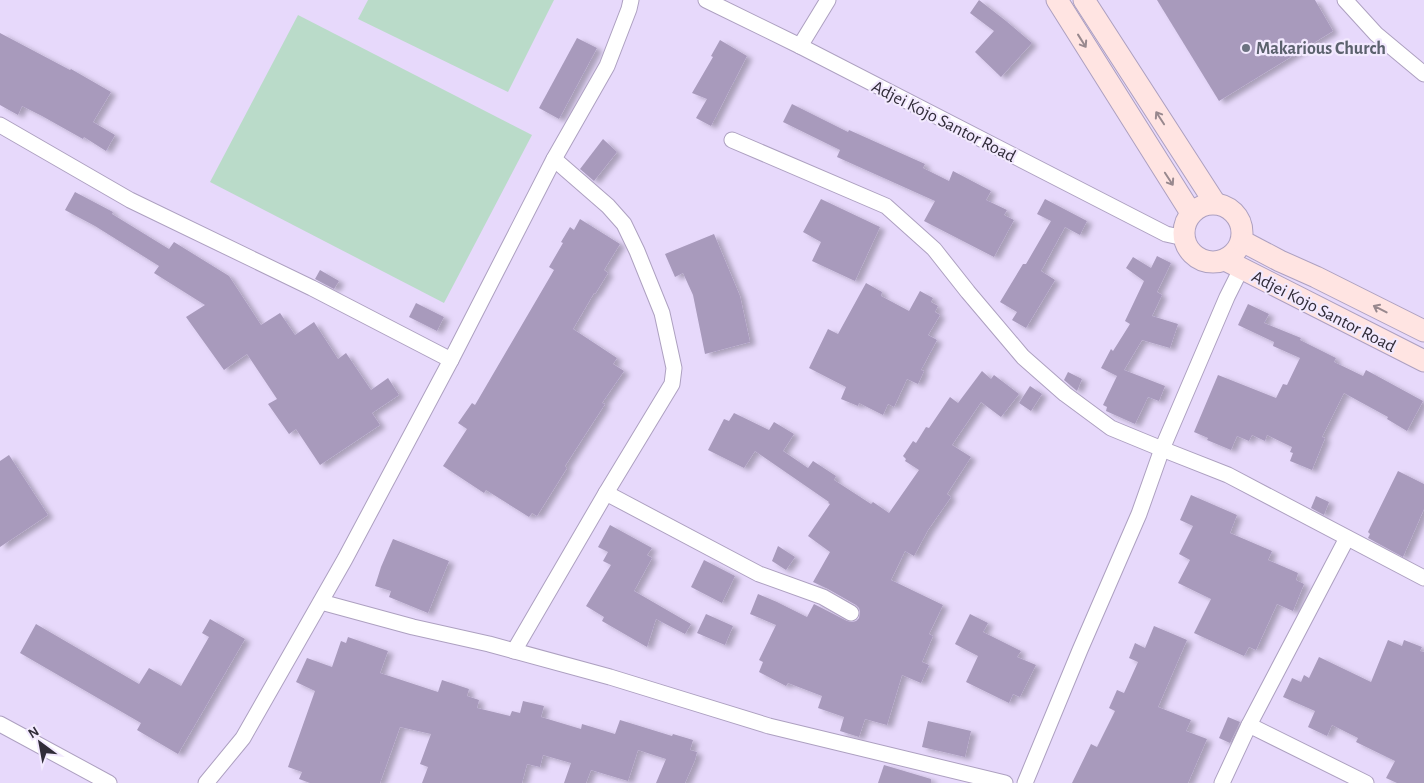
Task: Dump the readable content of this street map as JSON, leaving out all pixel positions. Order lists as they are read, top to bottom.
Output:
{
  "streets": {
    "street": ["Adjei Kojo Santor Road"]
  },
  "places": ["Makarious Church"],
  "north": "top left"
}
